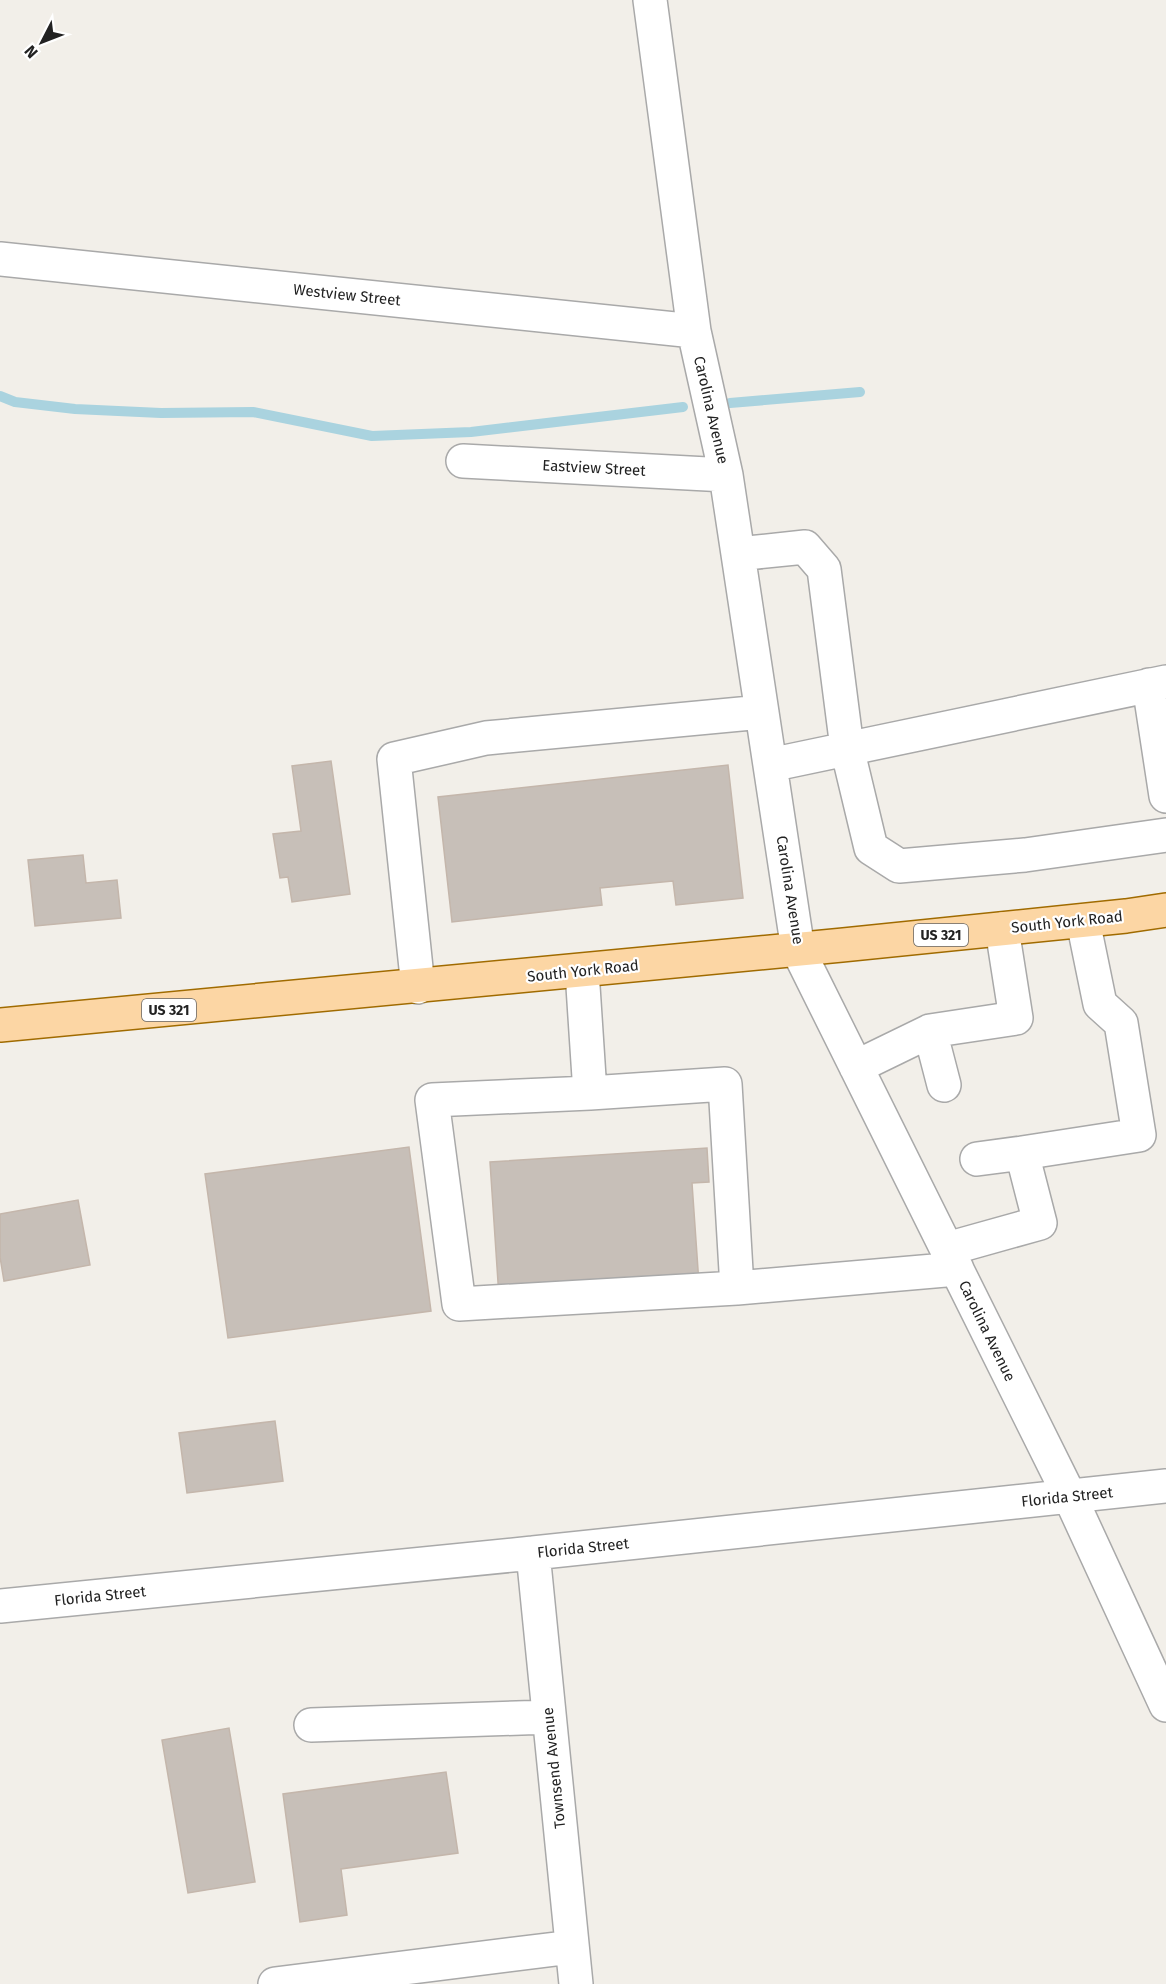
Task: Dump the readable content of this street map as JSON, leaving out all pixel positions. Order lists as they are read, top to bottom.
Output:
{
  "streets": {
    "main road": ["South York Road", "US 321"],
    "street": [
      "Westview Street",
      "Carolina Avenue",
      "Eastview Street",
      "Florida Street",
      "Townsend Avenue"
    ]
  },
  "crossings": [
    ["Westview Street", "Carolina Avenue"],
    ["Carolina Avenue", "Eastview Street"],
    ["Carolina Avenue", "South York Road"],
    ["Carolina Avenue", "Florida Street"],
    ["Florida Street", "Townsend Avenue"]
  ],
  "north": "bottom left"
}
